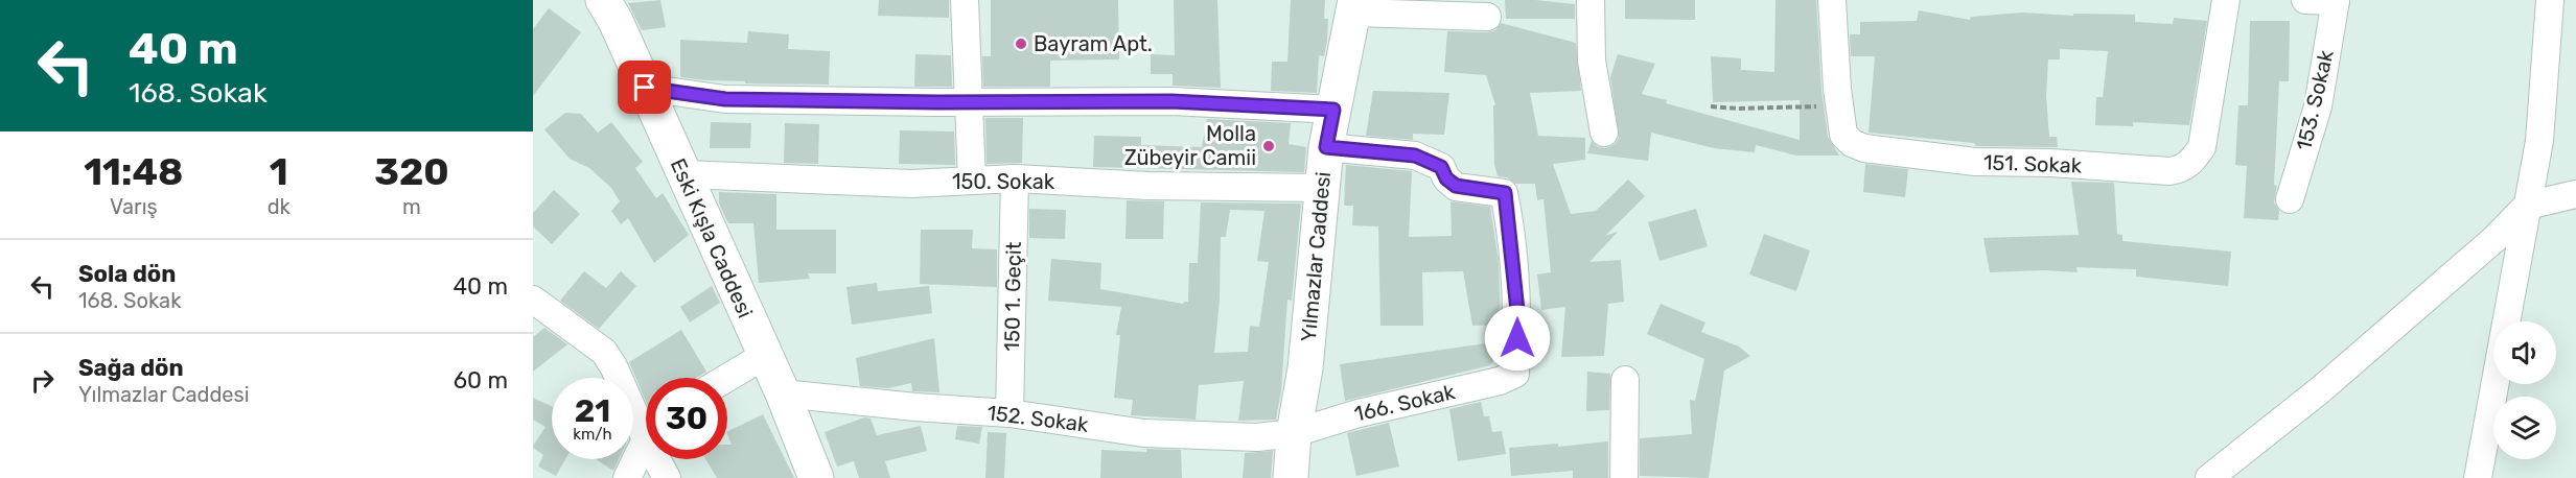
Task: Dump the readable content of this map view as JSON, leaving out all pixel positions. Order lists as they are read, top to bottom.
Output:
{
  "streets": {
    "street": [
      "153. Sokak",
      "151. Sokak",
      "150. Sokak",
      "Eski Kışla Caddesi",
      "Yılmazlar Caddesi",
      "150 1. Geçit",
      "166. Sokak",
      "152. Sokak"
    ]
  },
  "crossings": [
    ["150. Sokak", "Eski Kışla Caddesi"],
    ["150. Sokak", "Yılmazlar Caddesi"],
    ["150. Sokak", "150 1. Geçit"],
    ["Eski Kışla Caddesi", "152. Sokak"],
    ["Yılmazlar Caddesi", "166. Sokak"],
    ["Yılmazlar Caddesi", "152. Sokak"],
    ["150 1. Geçit", "152. Sokak"],
    ["166. Sokak", "152. Sokak"]
  ],
  "places": ["Bayram Apt.", "Molla Zübeyir Camii"],
  "page": {
    "turn": ["40 m", "168. Sokak"],
    "eta": [
      "11:48",
      "Varış",
      "1",
      "dk",
      "320",
      "m"
    ],
    "list": [
      {
        "name": "Sola dön",
        "note": "168. Sokak",
        "value": "40 m"
      },
      {
        "name": "Sağa dön",
        "note": "Yılmazlar Caddesi",
        "value": "60 m"
      }
    ],
    "speed": "21 km/h",
    "limit": "30"
  }
}
